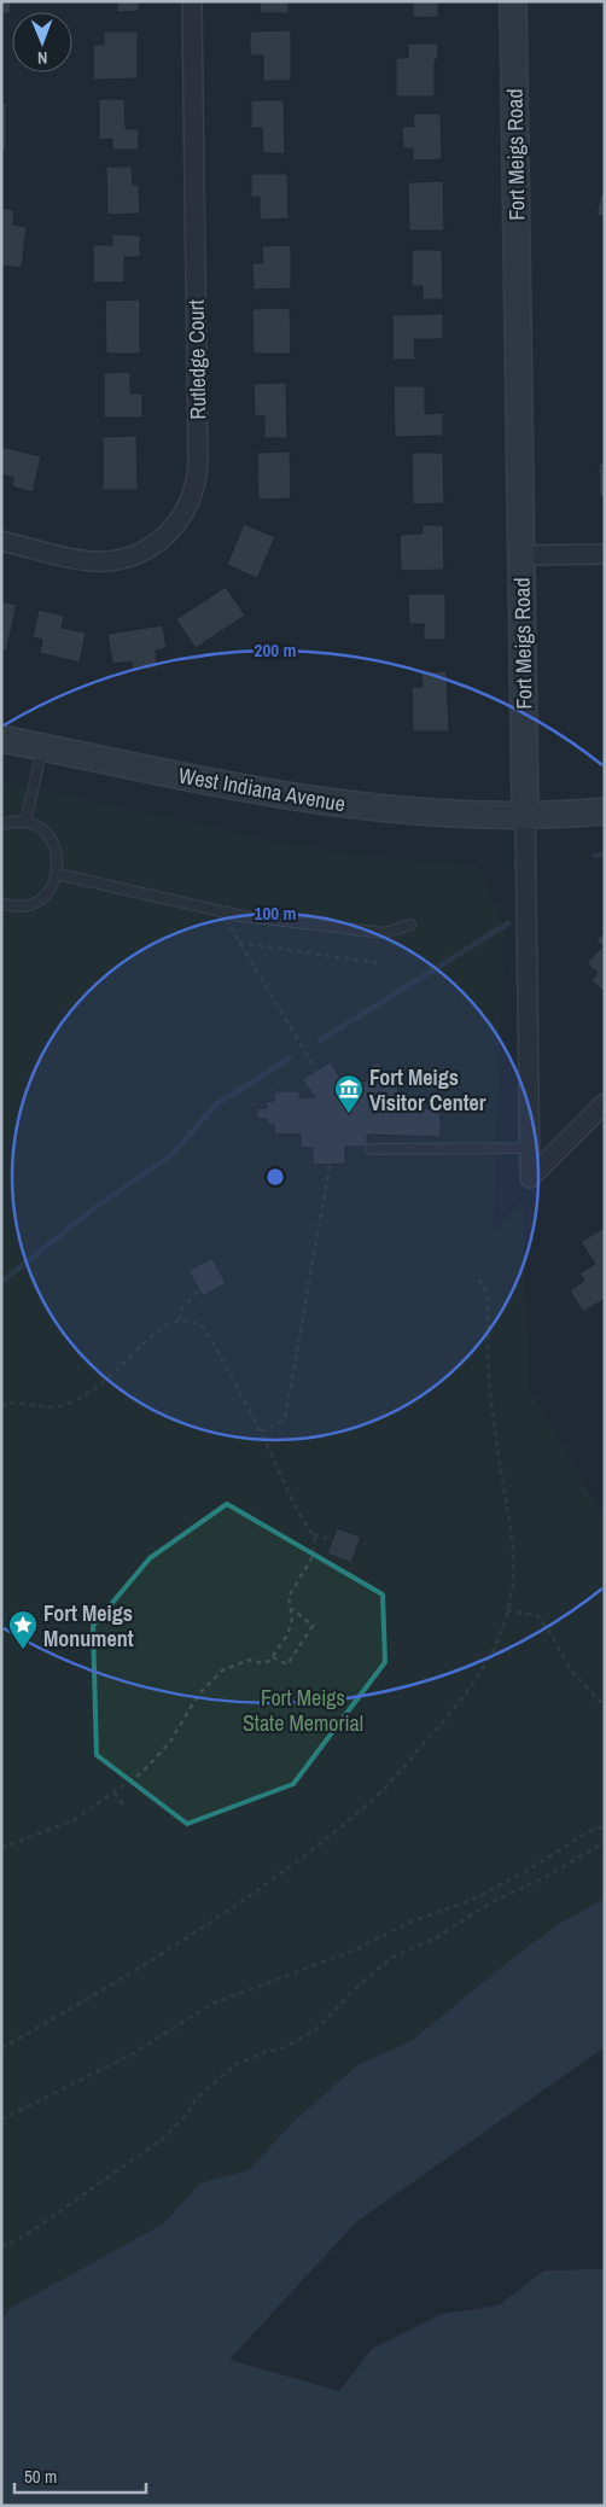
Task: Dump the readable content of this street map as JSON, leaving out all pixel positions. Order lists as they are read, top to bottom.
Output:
{
  "streets": {
    "street": ["Fort Meigs Road", "Rutledge Court", "West Indiana Avenue"]
  },
  "crossings": [
    ["Fort Meigs Road", "West Indiana Avenue"]
  ],
  "parks": ["Fort Meigs State Memorial"],
  "places": {
    "museum": ["Fort Meigs Visitor Center"],
    "place": ["Fort Meigs Monument"]
  },
  "scale_bar": "50 m",
  "north": "bottom",
  "rings": ["200 m", "100 m"]
}
